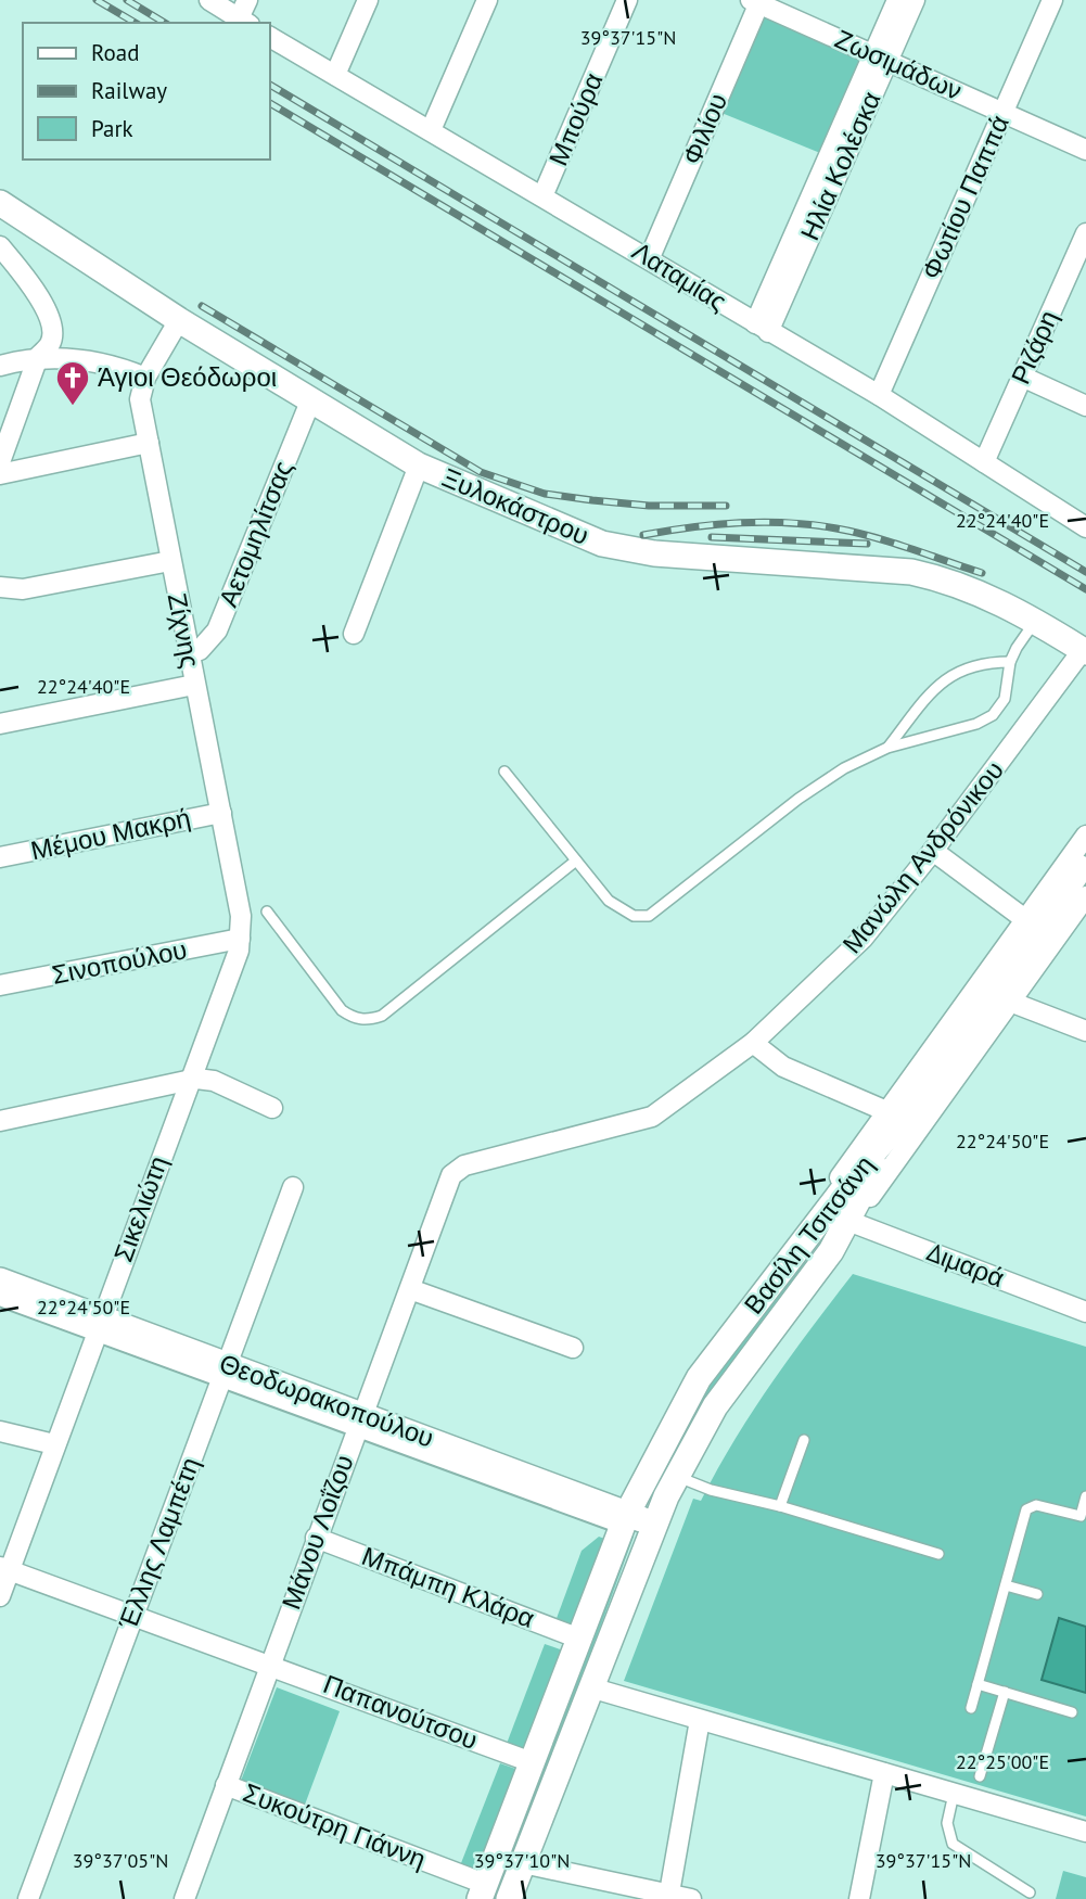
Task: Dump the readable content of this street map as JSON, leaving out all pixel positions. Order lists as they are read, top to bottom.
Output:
{
  "streets": {
    "street": [
      "Ζωσιμάδων",
      "Μπούρα",
      "Φιλίου",
      "Ηλία Κολέσκα",
      "Φωτίου Παππά",
      "Λαταμίας",
      "Ριζάρη",
      "Ξυλοκάστρου",
      "Αετομηλίτσας",
      "Ζίχνης",
      "Μέμου Μακρή",
      "Μανώλη Ανδρόνικου",
      "Σινοπούλου",
      "Σικελιώτη",
      "Βασίλη Τσιτσάνη",
      "Διμαρά",
      "Θεοδωρακοπούλου",
      "Μάνου Λοΐζου",
      "Έλλης Λαμπέτη",
      "Μπάμπη Κλάρα",
      "Παπανούτσου",
      "Συκούτρη Γιάννη"
    ]
  },
  "crossings": [
    ["Ζωσιμάδων", "Φιλίου"],
    ["Ζωσιμάδων", "Ηλία Κολέσκα"],
    ["Ζωσιμάδων", "Φωτίου Παππά"],
    ["Μπούρα", "Λαταμίας"],
    ["Φιλίου", "Λαταμίας"],
    ["Ηλία Κολέσκα", "Λαταμίας"],
    ["Φωτίου Παππά", "Λαταμίας"],
    ["Λαταμίας", "Ριζάρη"],
    ["Ξυλοκάστρου", "Αετομηλίτσας"],
    ["Ξυλοκάστρου", "Ζίχνης"],
    ["Ξυλοκάστρου", "Μανώλη Ανδρόνικου"],
    ["Αετομηλίτσας", "Ζίχνης"],
    ["Ζίχνης", "Μέμου Μακρή"],
    ["Ζίχνης", "Σινοπούλου"],
    ["Ζίχνης", "Σικελιώτη"],
    ["Μανώλη Ανδρόνικου", "Μάνου Λοΐζου"],
    ["Σινοπούλου", "Σικελιώτη"],
    ["Σικελιώτη", "Θεοδωρακοπούλου"],
    ["Σικελιώτη", "Παπανούτσου"],
    ["Βασίλη Τσιτσάνη", "Διμαρά"],
    ["Βασίλη Τσιτσάνη", "Θεοδωρακοπούλου"],
    ["Βασίλη Τσιτσάνη", "Μπάμπη Κλάρα"],
    ["Βασίλη Τσιτσάνη", "Παπανούτσου"],
    ["Βασίλη Τσιτσάνη", "Συκούτρη Γιάννη"],
    ["Θεοδωρακοπούλου", "Μάνου Λοΐζου"],
    ["Θεοδωρακοπούλου", "Έλλης Λαμπέτη"],
    ["Μάνου Λοΐζου", "Μπάμπη Κλάρα"],
    ["Μάνου Λοΐζου", "Παπανούτσου"],
    ["Μάνου Λοΐζου", "Συκούτρη Γιάννη"],
    ["Έλλης Λαμπέτη", "Παπανούτσου"]
  ],
  "places": {
    "church": ["Άγιοι Θεόδωροι"]
  },
  "legend": ["Road", "Railway", "Park"],
  "coordinates": [
    "39°37'15\"N",
    "22°24'40\"E",
    "22°24'50\"E",
    "22°25'00\"E",
    "39°37'05\"N",
    "39°37'10\"N"
  ]
}
